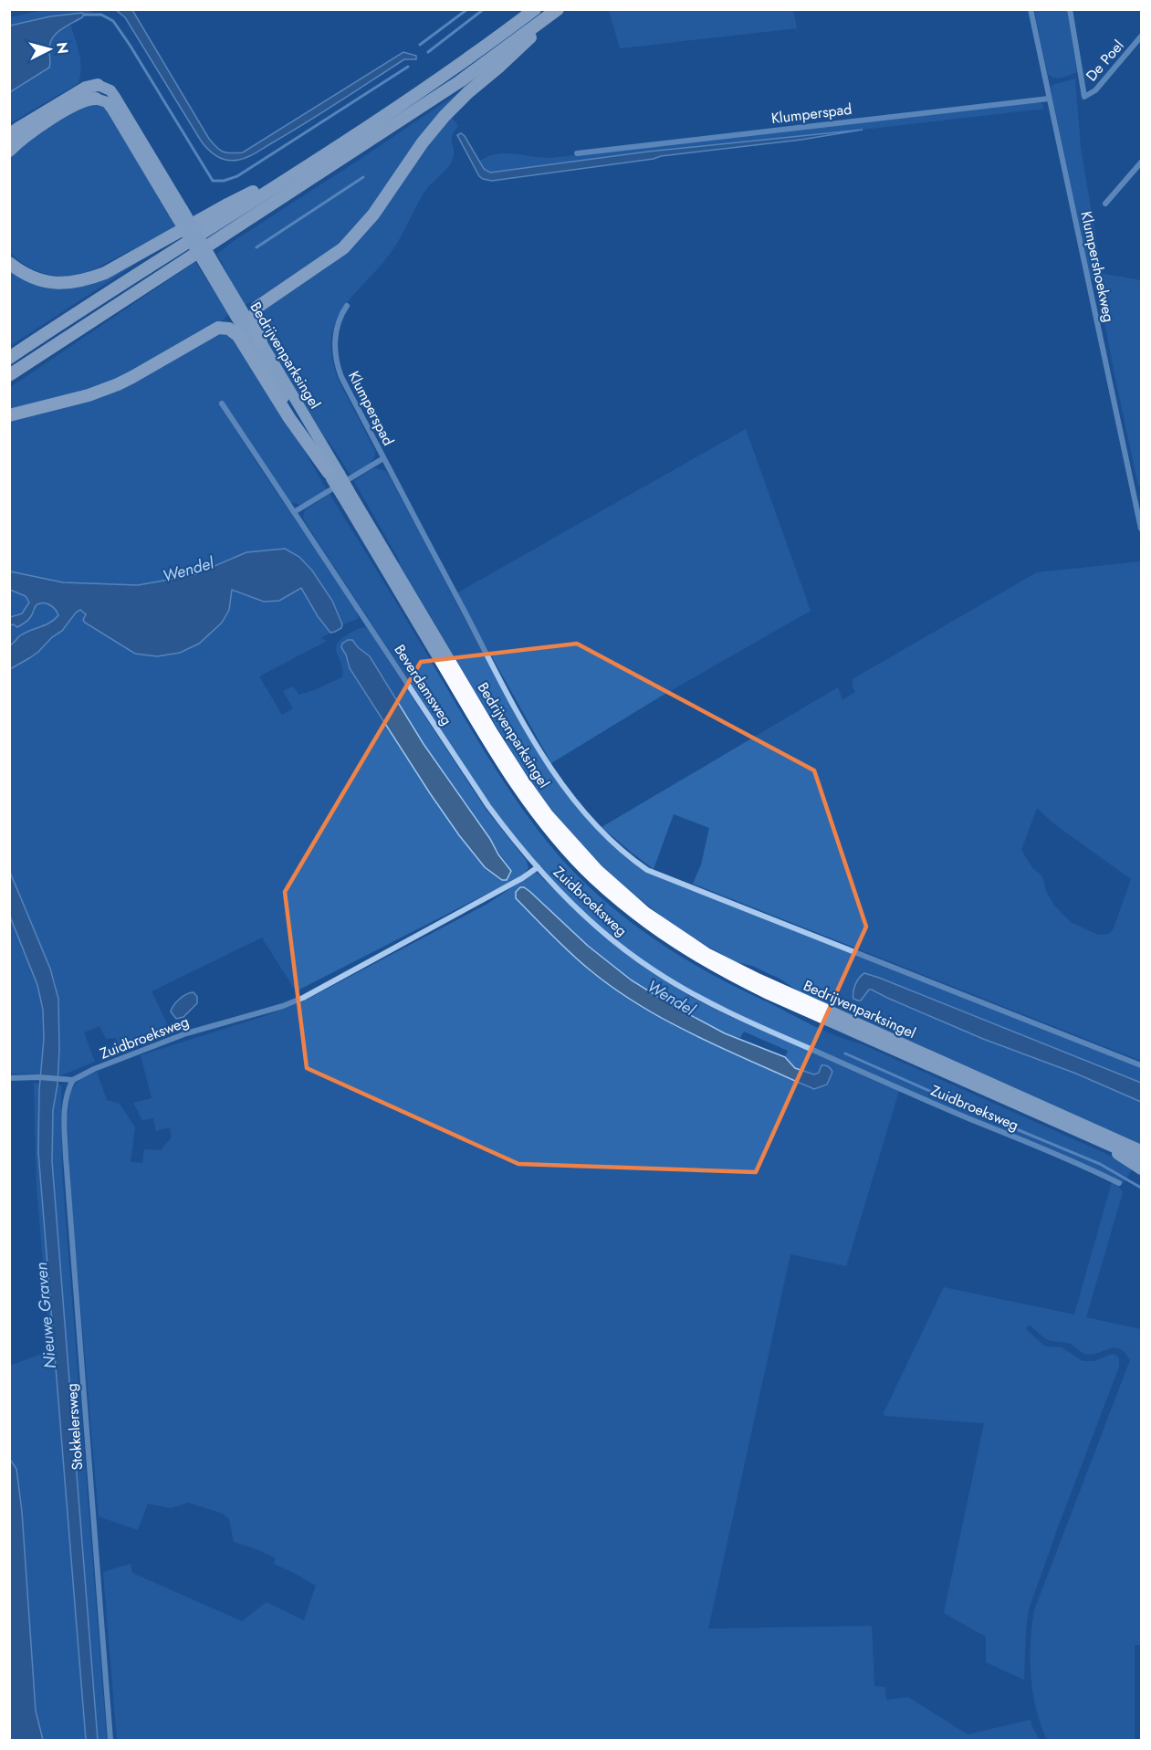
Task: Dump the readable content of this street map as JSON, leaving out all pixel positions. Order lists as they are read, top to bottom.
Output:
{
  "streets": {
    "highway": ["Bedrijvenparksingel"],
    "street": [
      "De Poel",
      "Klumperspad",
      "Klumpershoekweg",
      "Beverdamsweg",
      "Zuidbroeksweg",
      "Stokkelersweg"
    ]
  },
  "crossings": [
    ["Klumperspad", "Klumpershoekweg"],
    ["Beverdamsweg", "Zuidbroeksweg"],
    ["Zuidbroeksweg", "Stokkelersweg"]
  ],
  "water": ["Wendel", "Nieuwe Graven"],
  "north": "right"
}
